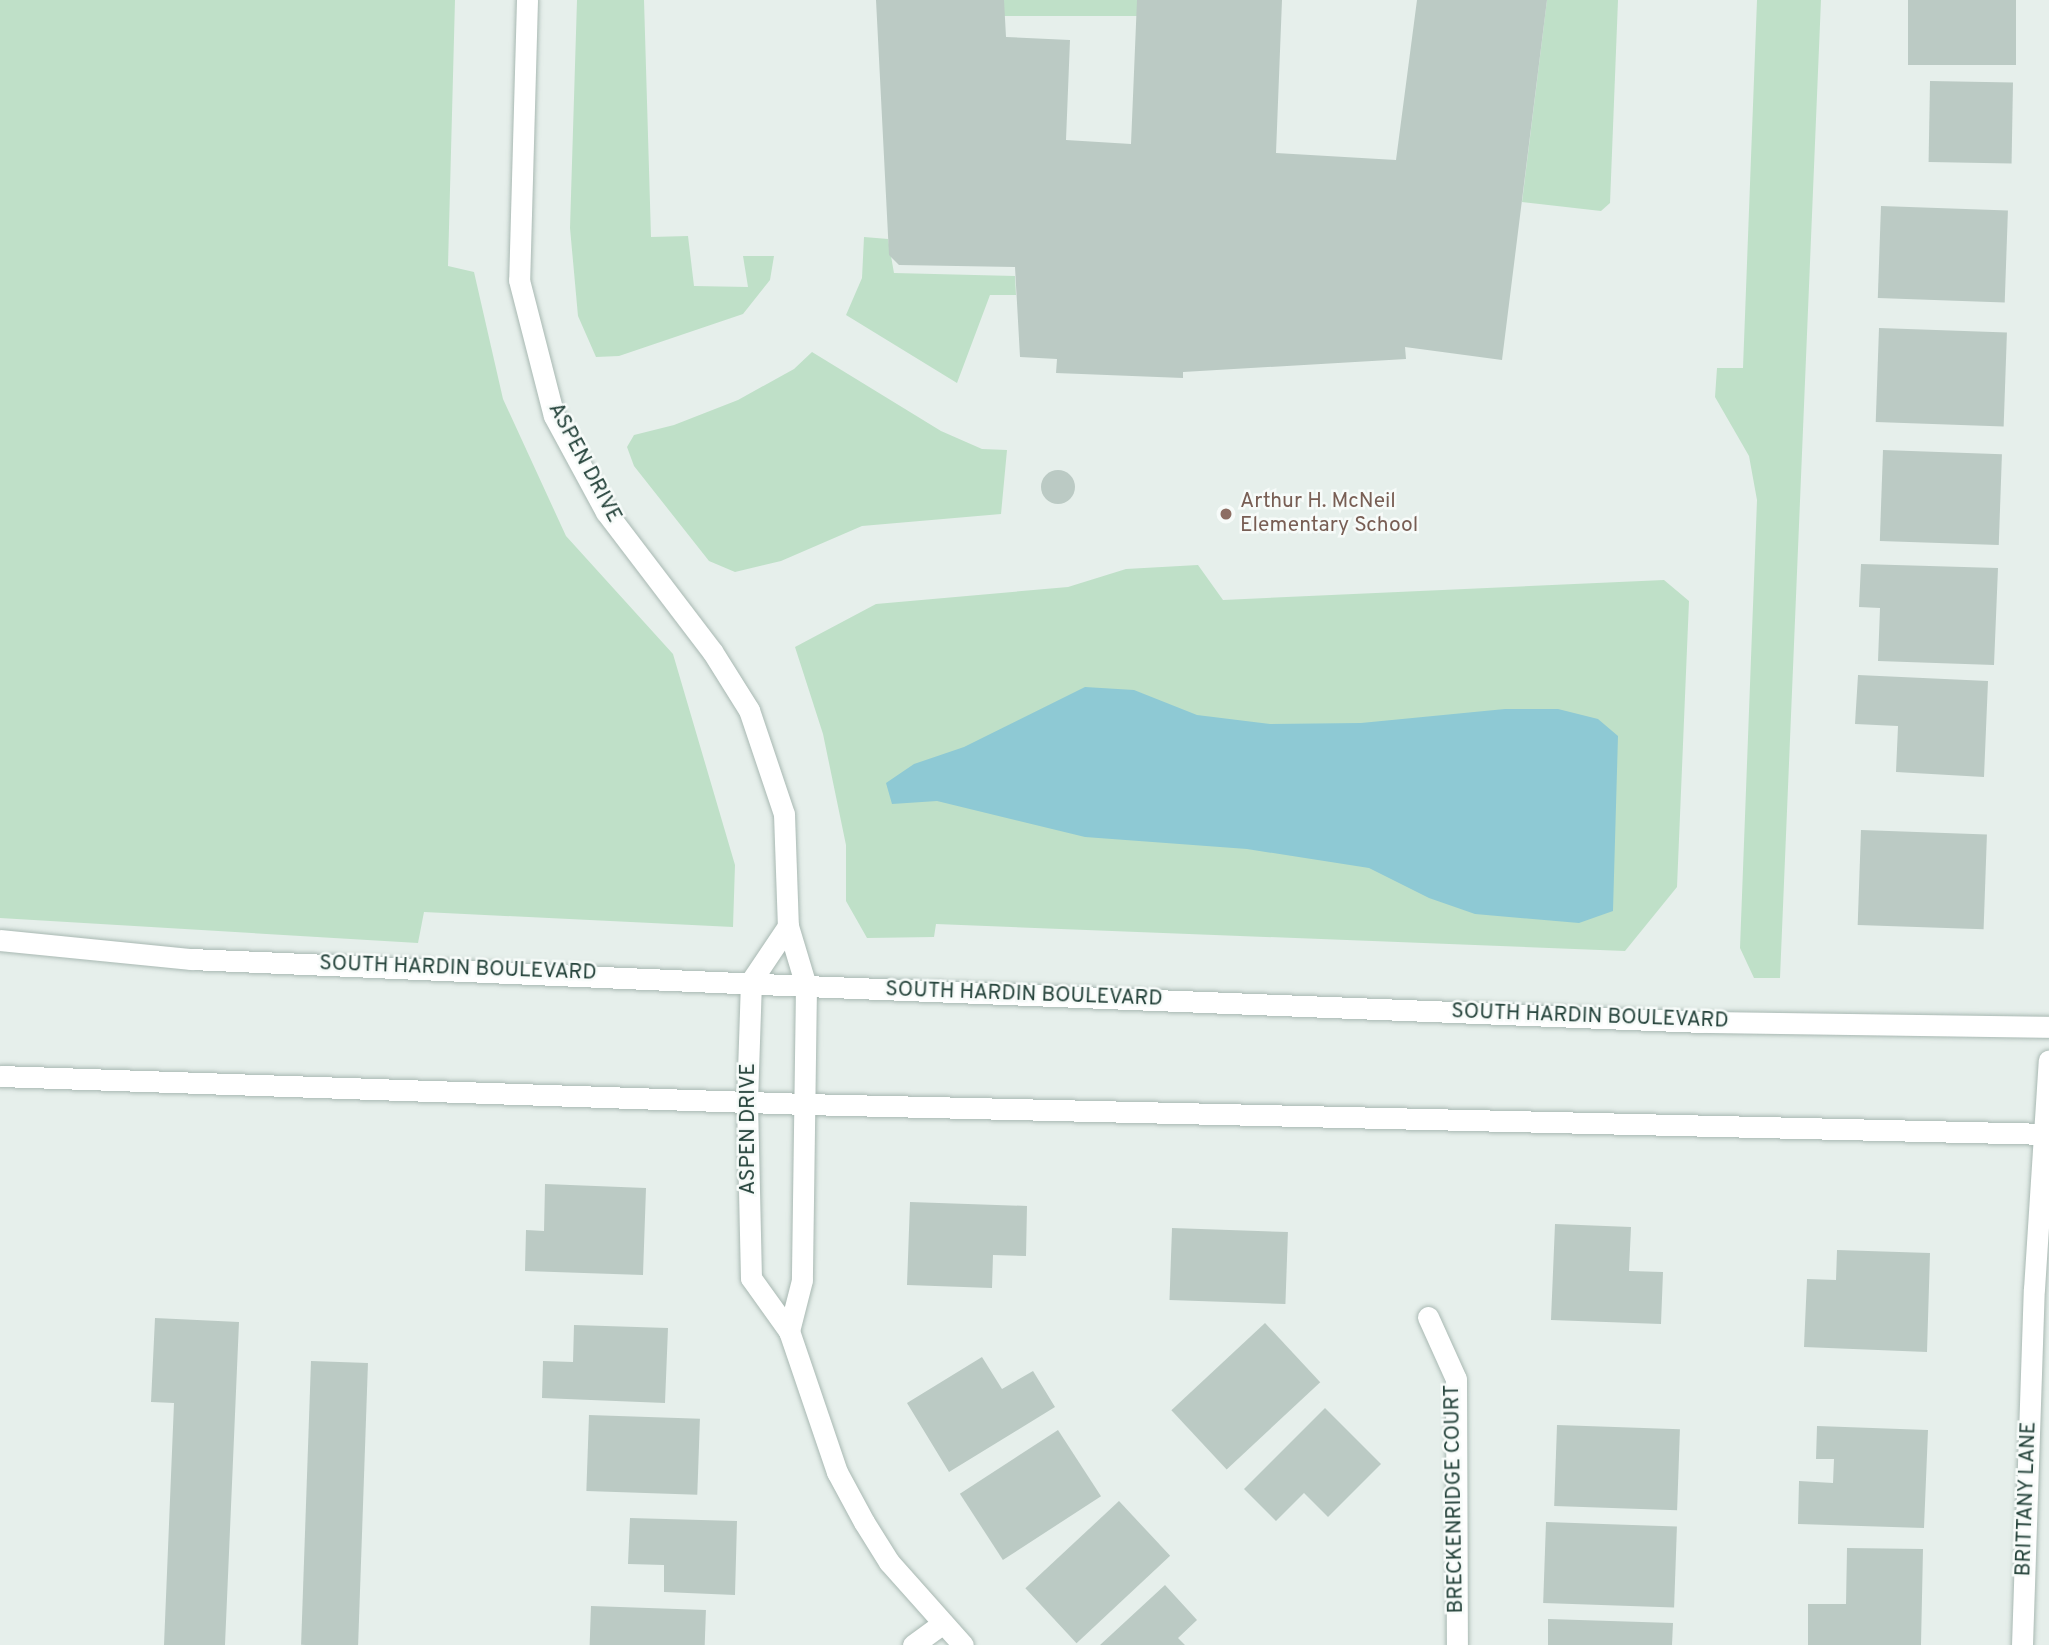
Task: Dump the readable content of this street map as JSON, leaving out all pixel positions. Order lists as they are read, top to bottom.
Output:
{
  "streets": {
    "main road": [
      "ASPEN DRIVE",
      "SOUTH HARDIN BOULEVARD",
      "BRECKENRIDGE COURT",
      "BRITTANY LANE"
    ]
  },
  "crossings": [
    ["ASPEN DRIVE", "SOUTH HARDIN BOULEVARD"]
  ],
  "places": ["Arthur H. McNeil Elementary School"]
}
